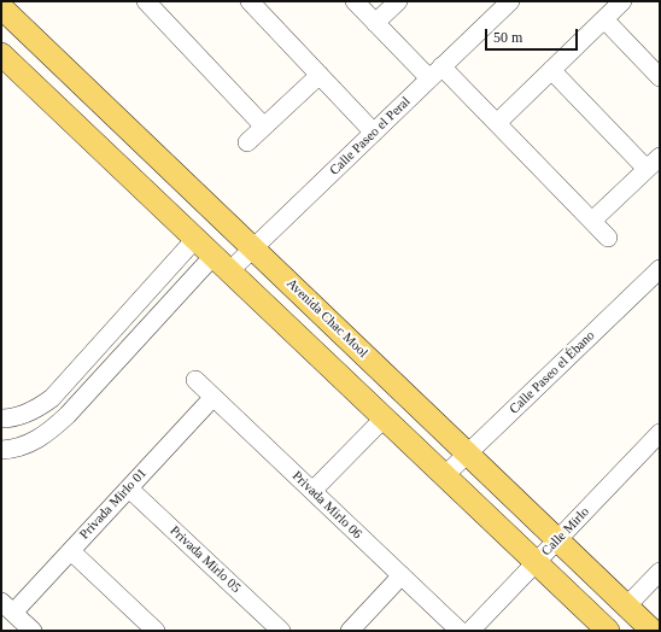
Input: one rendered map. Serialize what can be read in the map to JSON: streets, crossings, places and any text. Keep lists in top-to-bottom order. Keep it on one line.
{"streets":{"main road":["Avenida Chac Mool"],"street":["Calle Paseo el Peral","Calle Paseo el Ébano","Privada Mirlo 01","Privada Mirlo 06","Calle Mirlo","Privada Mirlo 05"]},"crossings":[["Calle Paseo el Peral","Avenida Chac Mool"],["Avenida Chac Mool","Calle Paseo el Ébano"],["Avenida Chac Mool","Calle Mirlo"],["Privada Mirlo 01","Privada Mirlo 06"],["Privada Mirlo 01","Privada Mirlo 05"],["Privada Mirlo 06","Calle Mirlo"]],"scale_bar":"50 m"}
